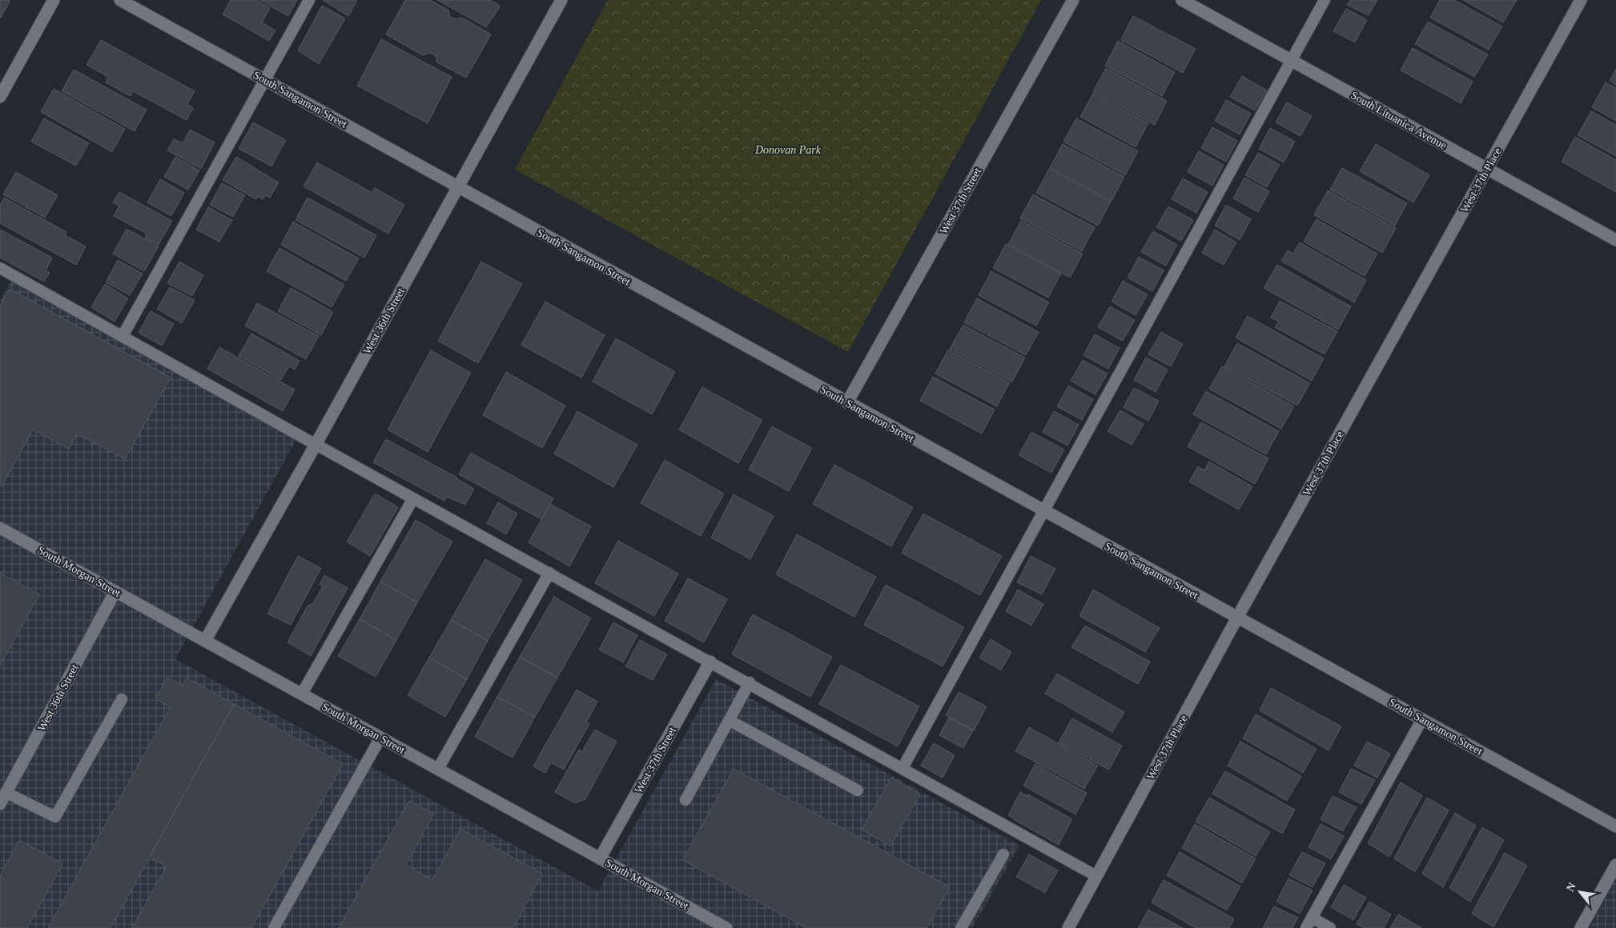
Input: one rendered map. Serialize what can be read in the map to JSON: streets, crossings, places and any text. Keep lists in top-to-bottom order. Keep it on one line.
{"streets":{"street":["South Sangamon Street","South Lituanica Avenue","West 37th Place","West 37th Street","West 36th Street","South Morgan Street"]},"crossings":[["South Sangamon Street","West 37th Place"],["South Sangamon Street","West 37th Street"],["South Sangamon Street","West 36th Street"],["South Lituanica Avenue","West 37th Place"],["West 37th Street","South Morgan Street"],["West 36th Street","South Morgan Street"]],"parks":["Donovan Park"],"north":"top left"}
